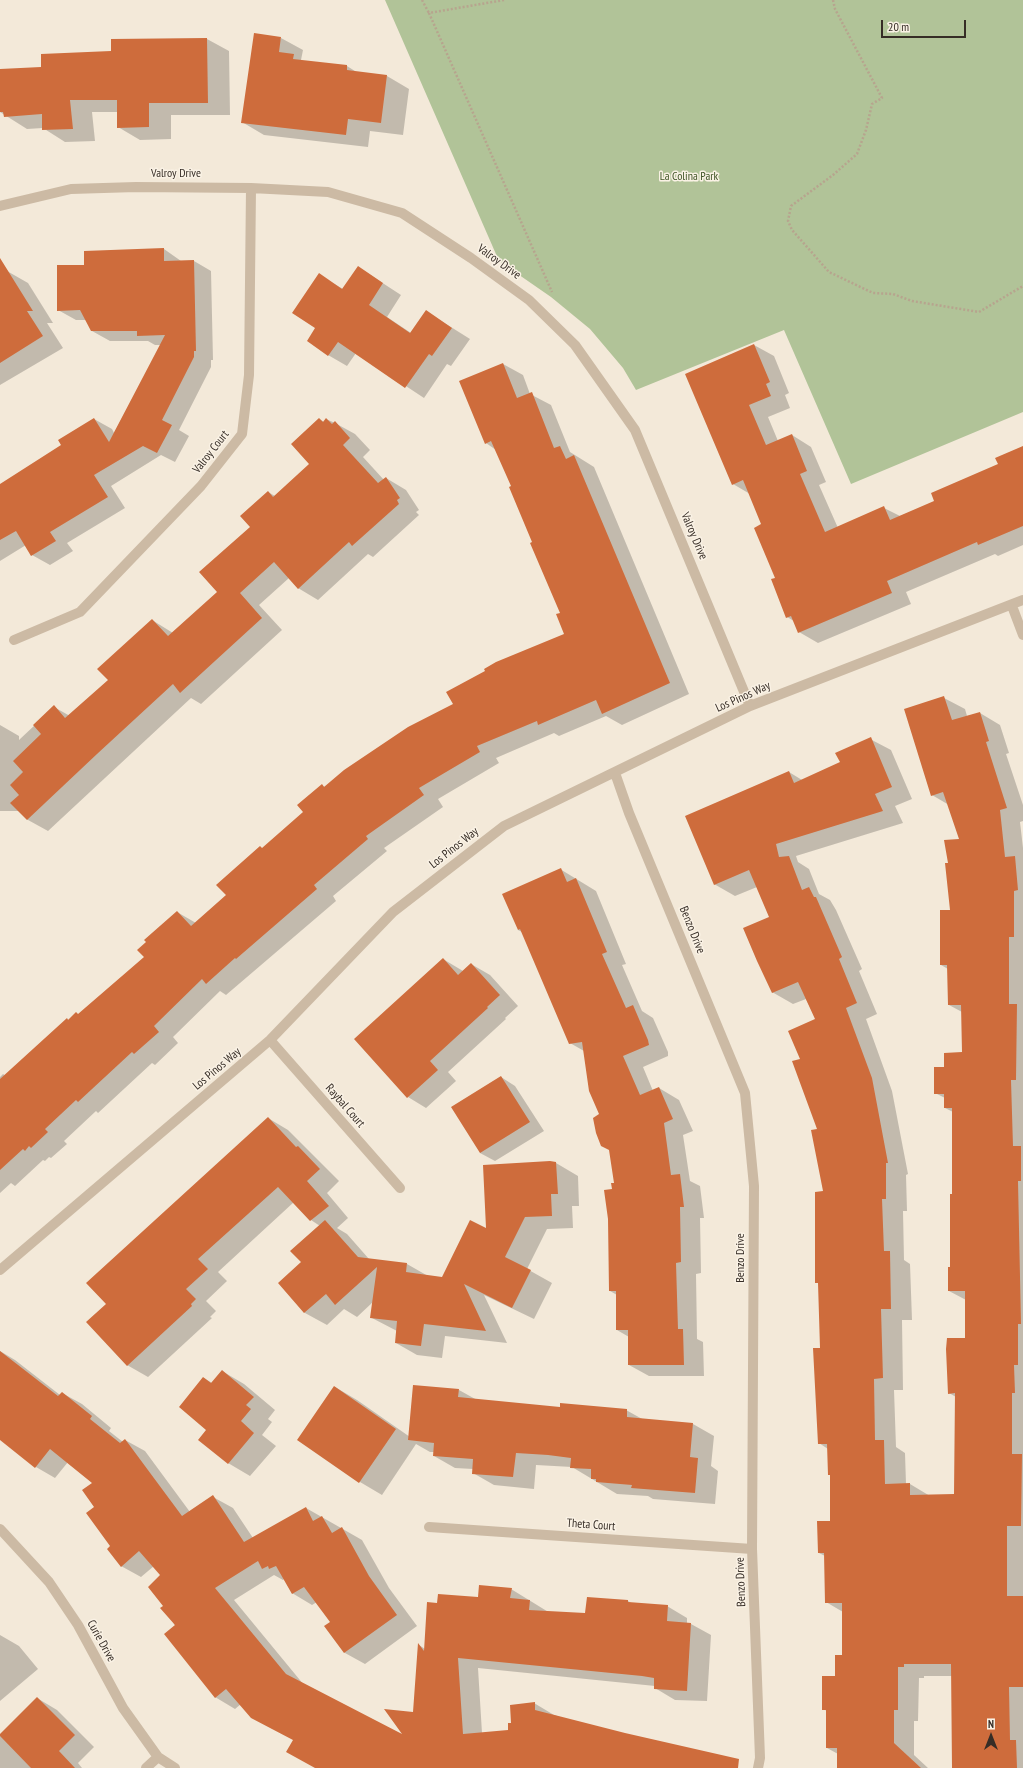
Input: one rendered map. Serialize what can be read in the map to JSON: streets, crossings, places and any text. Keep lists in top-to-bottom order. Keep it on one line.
{"streets":{"street":["Valroy Drive","Valroy Court","Los Pinos Way","Benzo Drive","Raybal Court","Theta Court","Curie Drive"]},"crossings":[["Valroy Drive","Valroy Court"],["Valroy Drive","Los Pinos Way"],["Los Pinos Way","Benzo Drive"],["Los Pinos Way","Raybal Court"],["Benzo Drive","Theta Court"]],"parks":["La Colina Park"],"scale_bar":"20 m","north":"top"}
